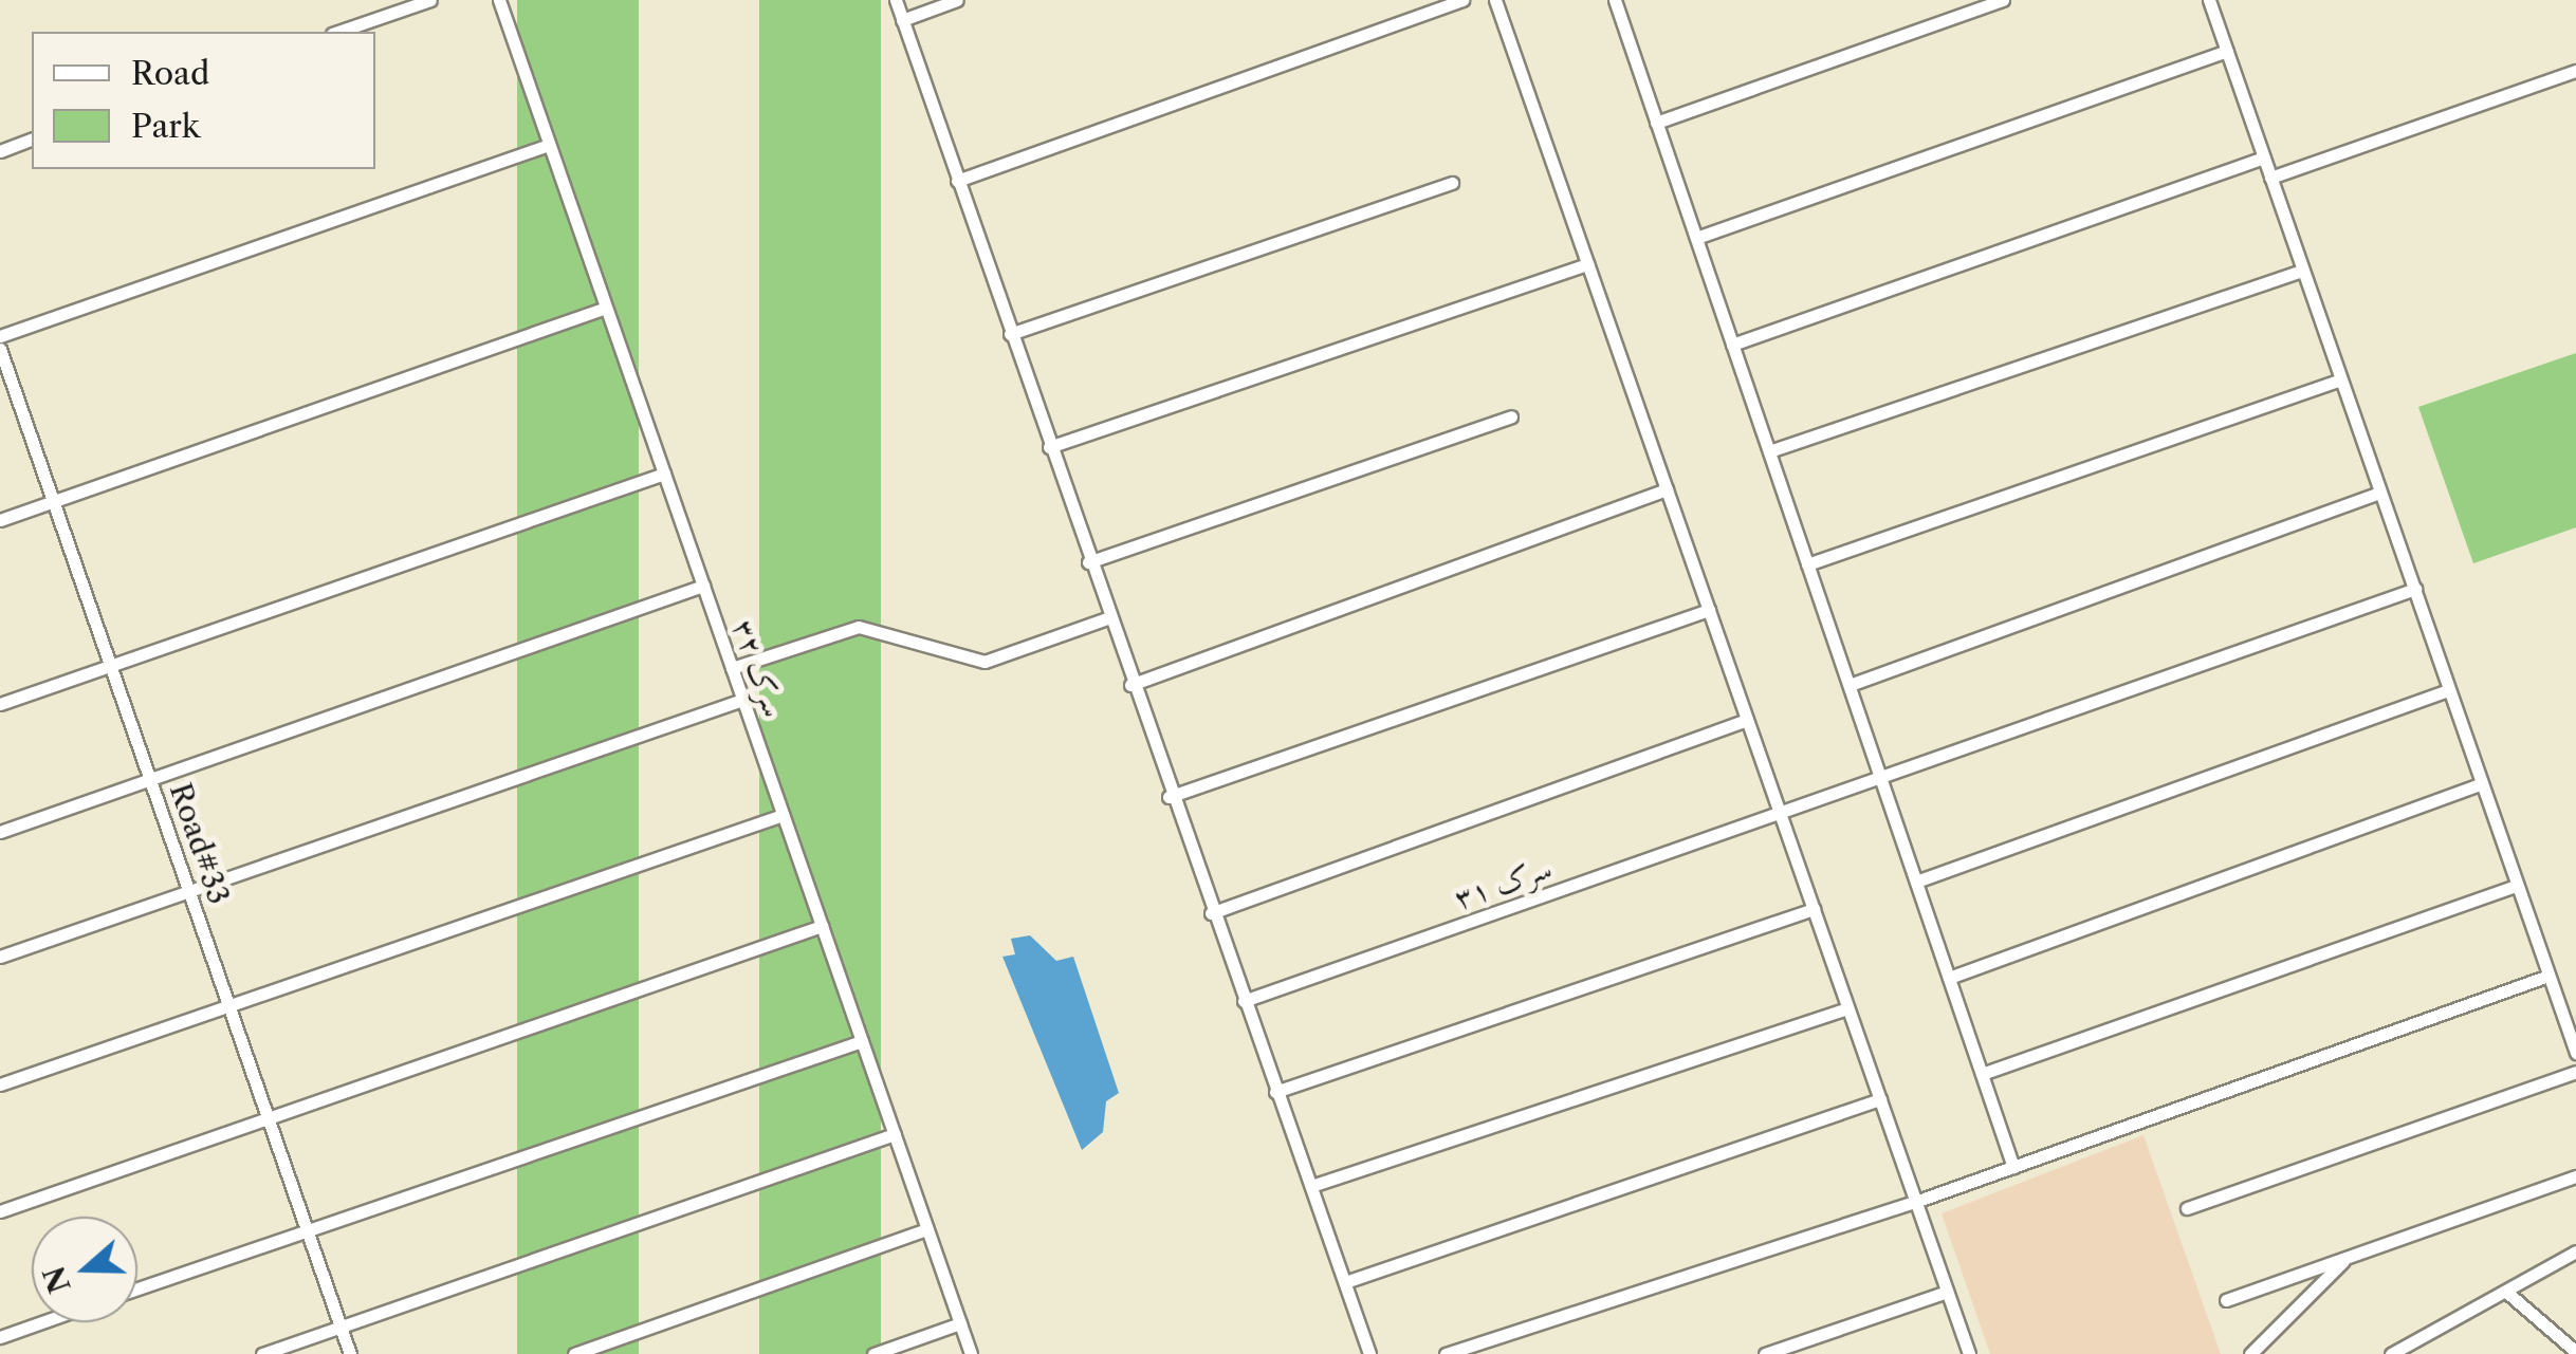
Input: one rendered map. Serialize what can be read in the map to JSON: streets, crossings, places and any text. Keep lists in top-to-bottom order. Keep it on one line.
{"streets":{"street":["سرک ۳۲","Road#33","سرک ۳۱"]},"legend":["Road","Park"],"north":"left"}
